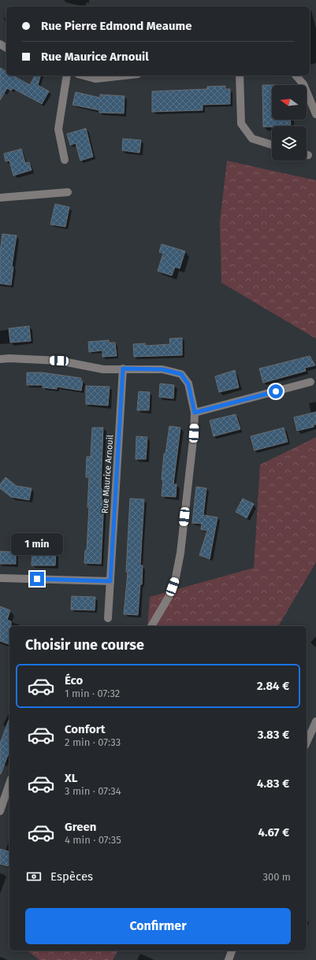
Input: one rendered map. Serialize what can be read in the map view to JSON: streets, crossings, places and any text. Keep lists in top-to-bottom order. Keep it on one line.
{"streets":{"street":["Rue Maurice Arnouil"]},"north":"left","page":{"banner":["Rue Pierre Edmond Meaume","Rue Maurice Arnouil"],"bubble":"1 min","heading":"Choisir une course","list":[{"name":"Éco","note":"1 min · 07:32","value":"2.84 €"},{"name":"Confort","note":"2 min · 07:33","value":"3.83 €"},{"name":"XL","note":"3 min · 07:34","value":"4.83 €"},{"name":"Green","note":"4 min · 07:35","value":"4.67 €"}],"pay":["Espèces","300 m"],"buttons":"Confirmer"}}
